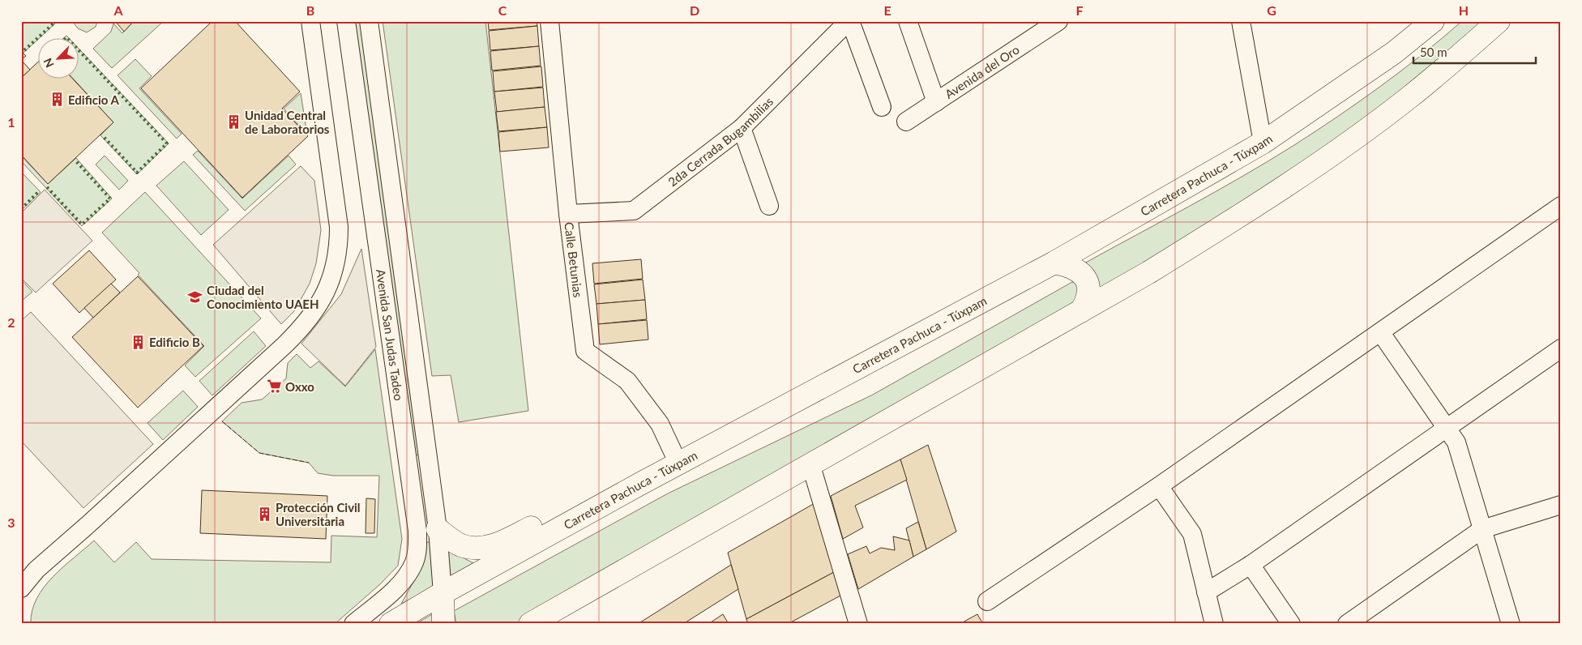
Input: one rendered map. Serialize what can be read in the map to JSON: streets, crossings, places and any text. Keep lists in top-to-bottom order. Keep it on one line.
{"streets":{"main road":["Carretera Pachuca - Túxpam"],"street":["Avenida del Oro","2da Cerrada Bugambilias","Calle Betunias","Avenida San Judas Tadeo"]},"crossings":[["2da Cerrada Bugambilias","Calle Betunias"],["Carretera Pachuca - Túxpam","Calle Betunias"],["Carretera Pachuca - Túxpam","Avenida San Judas Tadeo"]],"places":{"building":["Edificio A","Unidad Central de Laboratorios","Edificio B","Protección Civil Universitaria"],"school or university":["Ciudad del Conocimiento UAEH"],"supermarket":["Oxxo"]},"scale_bar":"50 m","north":"bottom left","grid":{"columns":["A","B","C","D","E","F","G","H"],"rows":["1","2","3"]}}
